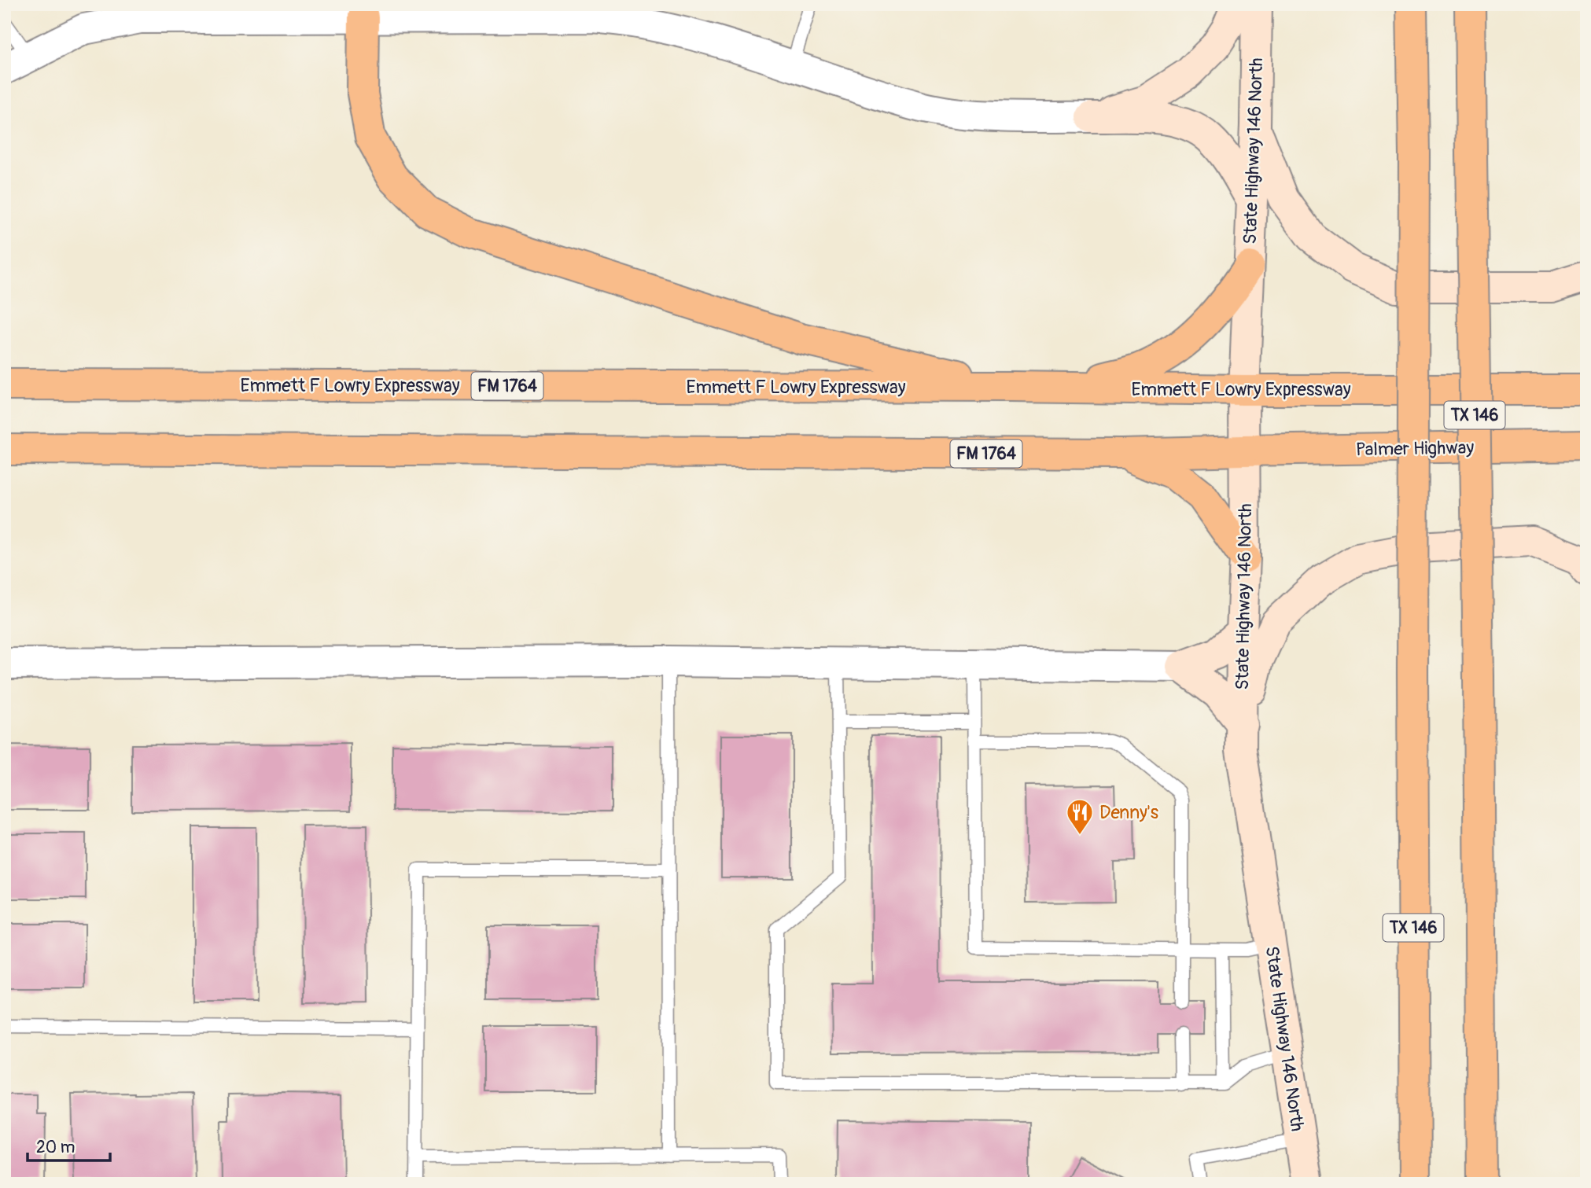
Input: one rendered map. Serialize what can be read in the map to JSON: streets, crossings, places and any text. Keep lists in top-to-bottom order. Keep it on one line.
{"streets":{"highway":["Emmett F Lowry Expressway","FM 1764","TX 146","Palmer Highway"],"main road":["State Highway 146 North"]},"crossings":[["State Highway 146 North","Emmett F Lowry Expressway"],["State Highway 146 North","FM 1764"],["State Highway 146 North","Palmer Highway"],["FM 1764","Palmer Highway"]],"places":{"restaurant":["Denny's"]},"scale_bar":"20 m"}
